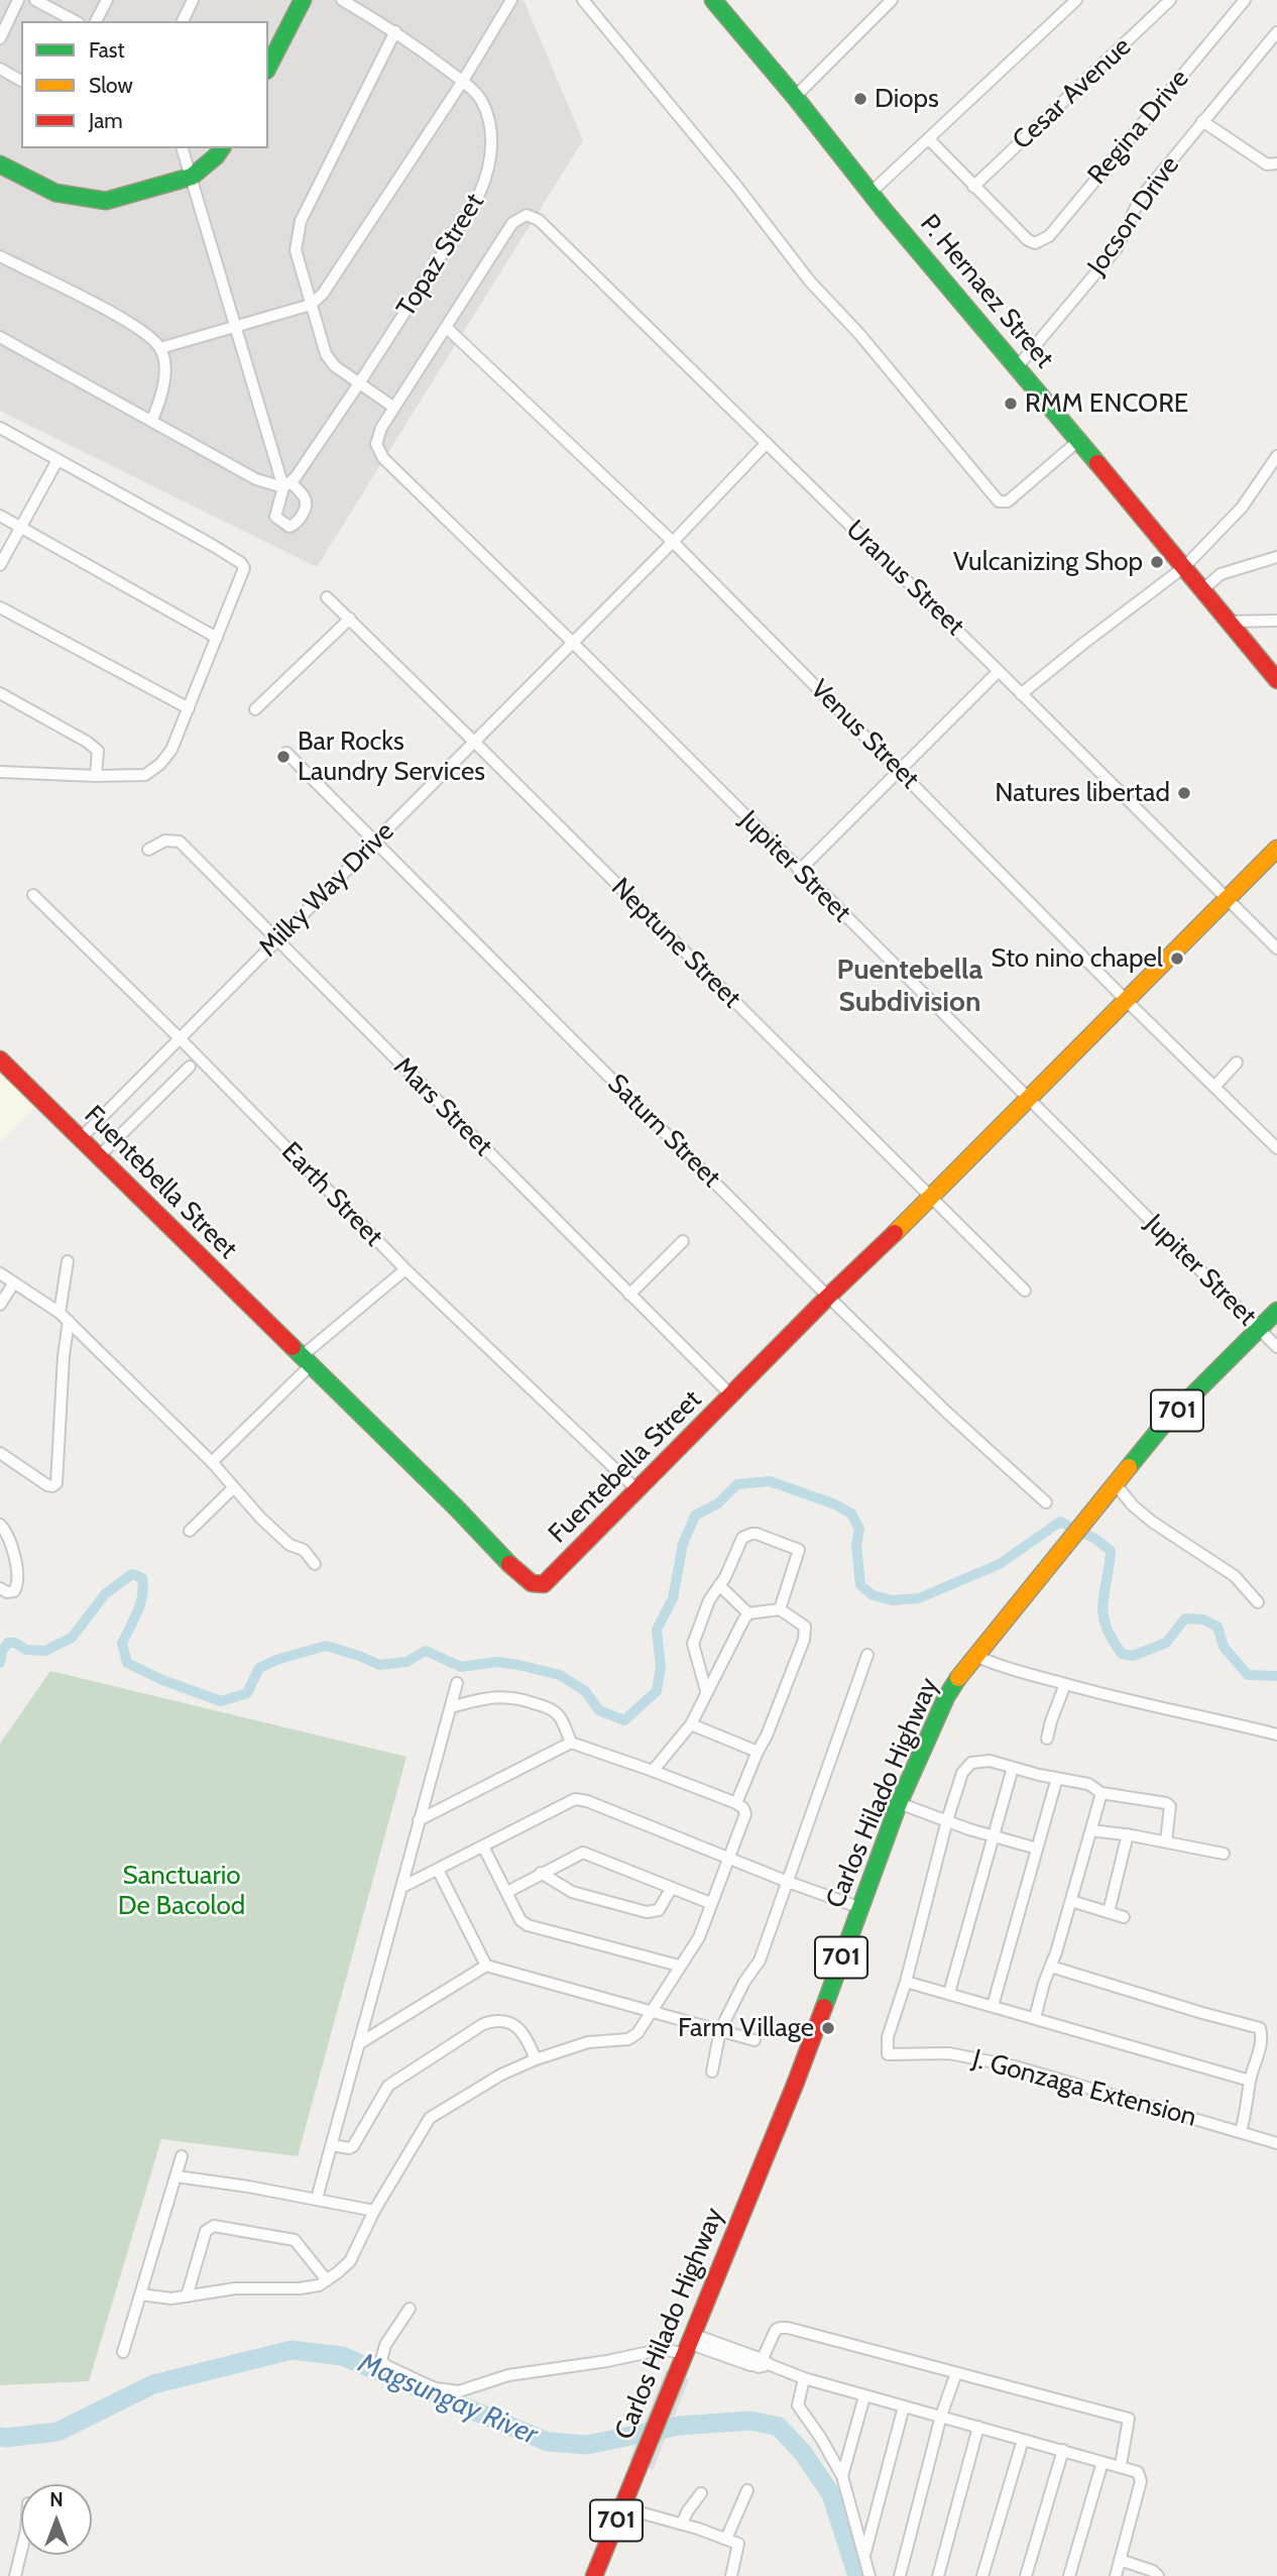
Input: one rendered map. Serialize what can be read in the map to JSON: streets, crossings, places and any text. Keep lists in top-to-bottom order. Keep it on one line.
{"streets":{"main road":["P. Hernaez Street","Fuentebella Street","701","Carlos Hilado Highway"],"street":["Cesar Avenue","Regina Drive","Jocson Drive","Topaz Street","Uranus Street","Venus Street","Jupiter Street","Milky Way Drive","Neptune Street","Mars Street","Saturn Street","Earth Street","J. Gonzaga Extension"]},"crossings":[["Cesar Avenue","Regina Drive"],["Jocson Drive","P. Hernaez Street"],["Uranus Street","Venus Street"],["Uranus Street","Milky Way Drive"],["Uranus Street","Fuentebella Street"],["Venus Street","Milky Way Drive"],["Venus Street","Fuentebella Street"],["Jupiter Street","Milky Way Drive"],["Jupiter Street","Fuentebella Street"],["Jupiter Street","Carlos Hilado Highway"],["Milky Way Drive","Neptune Street"],["Milky Way Drive","Mars Street"],["Milky Way Drive","Saturn Street"],["Milky Way Drive","Fuentebella Street"],["Milky Way Drive","Earth Street"],["Neptune Street","Fuentebella Street"],["Mars Street","Fuentebella Street"],["Saturn Street","Fuentebella Street"],["Fuentebella Street","Earth Street"]],"districts":["Puentebella Subdivision"],"water":["Magsungay River"],"parks":["Sanctuario De Bacolod"],"places":["Diops","RMM ENCORE","Vulcanizing Shop","Bar Rocks Laundry Services","Natures libertad","Sto nino chapel","Farm Village"],"legend":["Fast","Slow","Jam"],"north":"top"}
